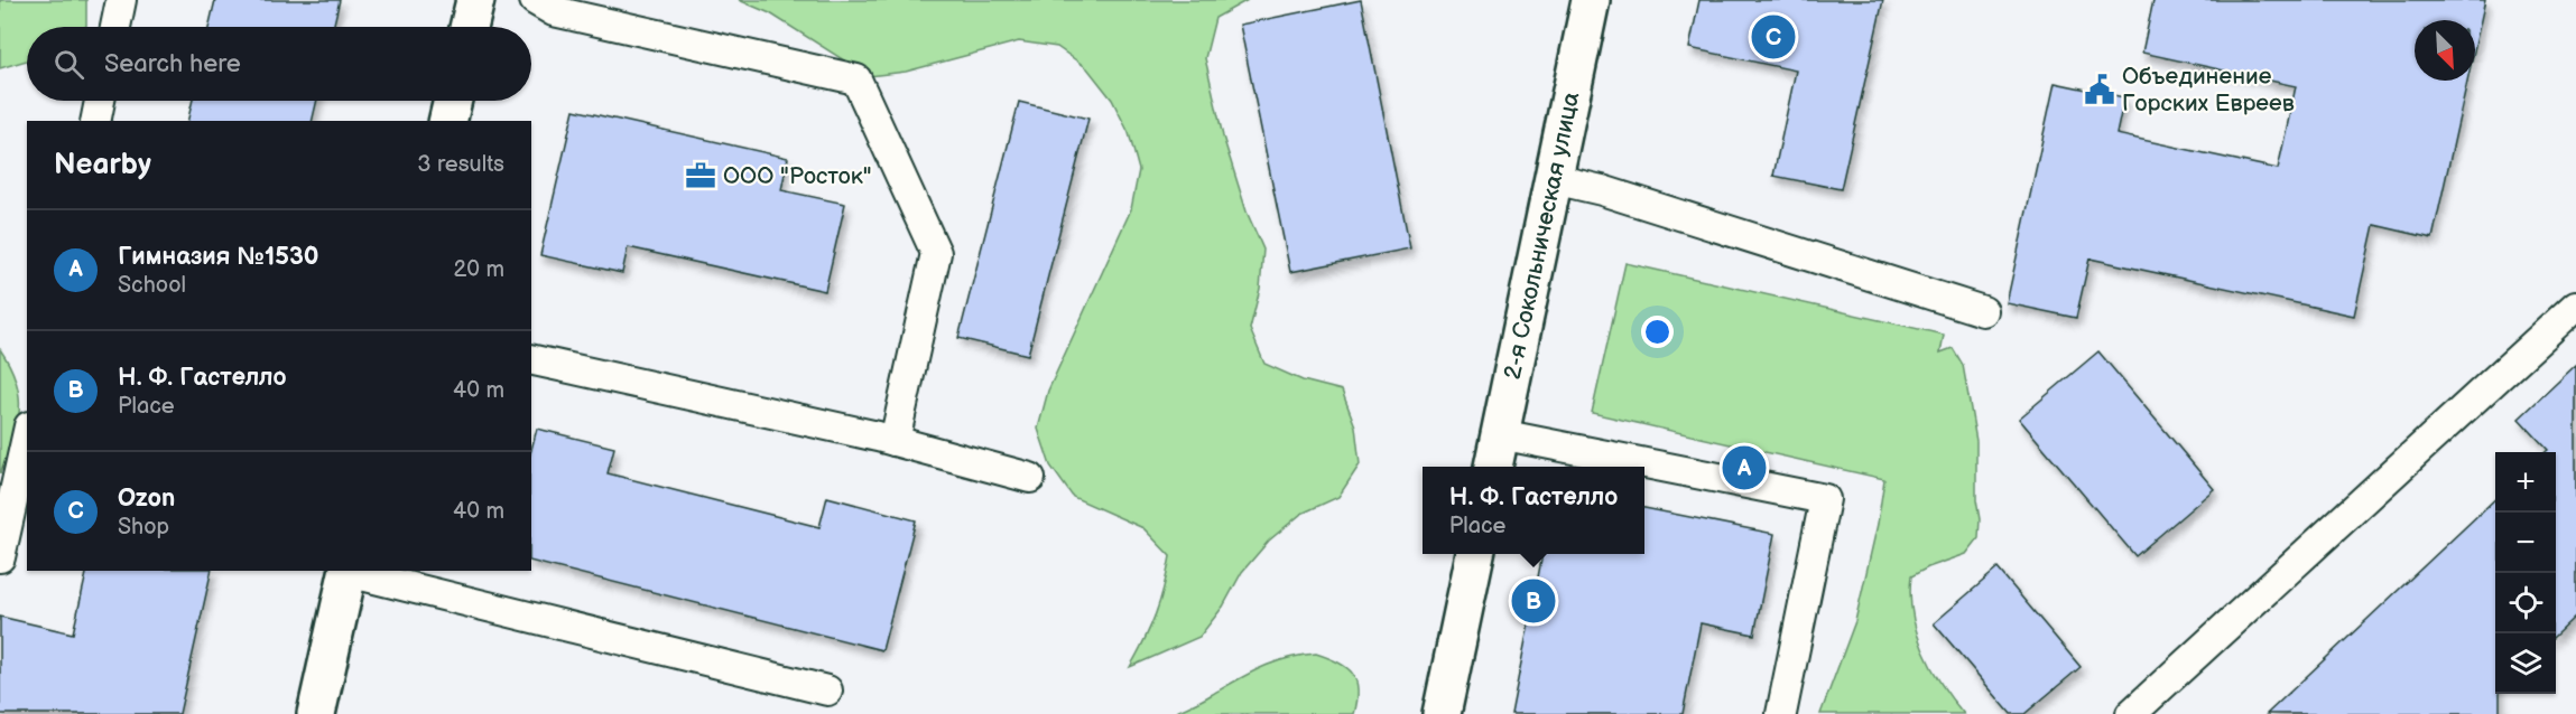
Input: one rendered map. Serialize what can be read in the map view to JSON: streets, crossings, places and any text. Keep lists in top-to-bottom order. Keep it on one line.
{"streets":{"street":["2-я Сокольническая улица"]},"places":{"public building":["Объединение Горских Евреев"],"office":["ООО \"Росток\""]},"north":"bottom right","page":{"pins":["C","A","B"],"search":"Search here","heading":["Nearby","3 results"],"list":[{"mark":"A","name":"Гимназия №1530","note":"School","value":"20 m"},{"mark":"B","name":"Н. Ф. Гастелло","note":"Place","value":"40 m"},{"mark":"C","name":"Ozon","note":"Shop","value":"40 m"}],"map_buttons":["+","−"],"popup":["Н. Ф. Гастелло","Place"]}}
